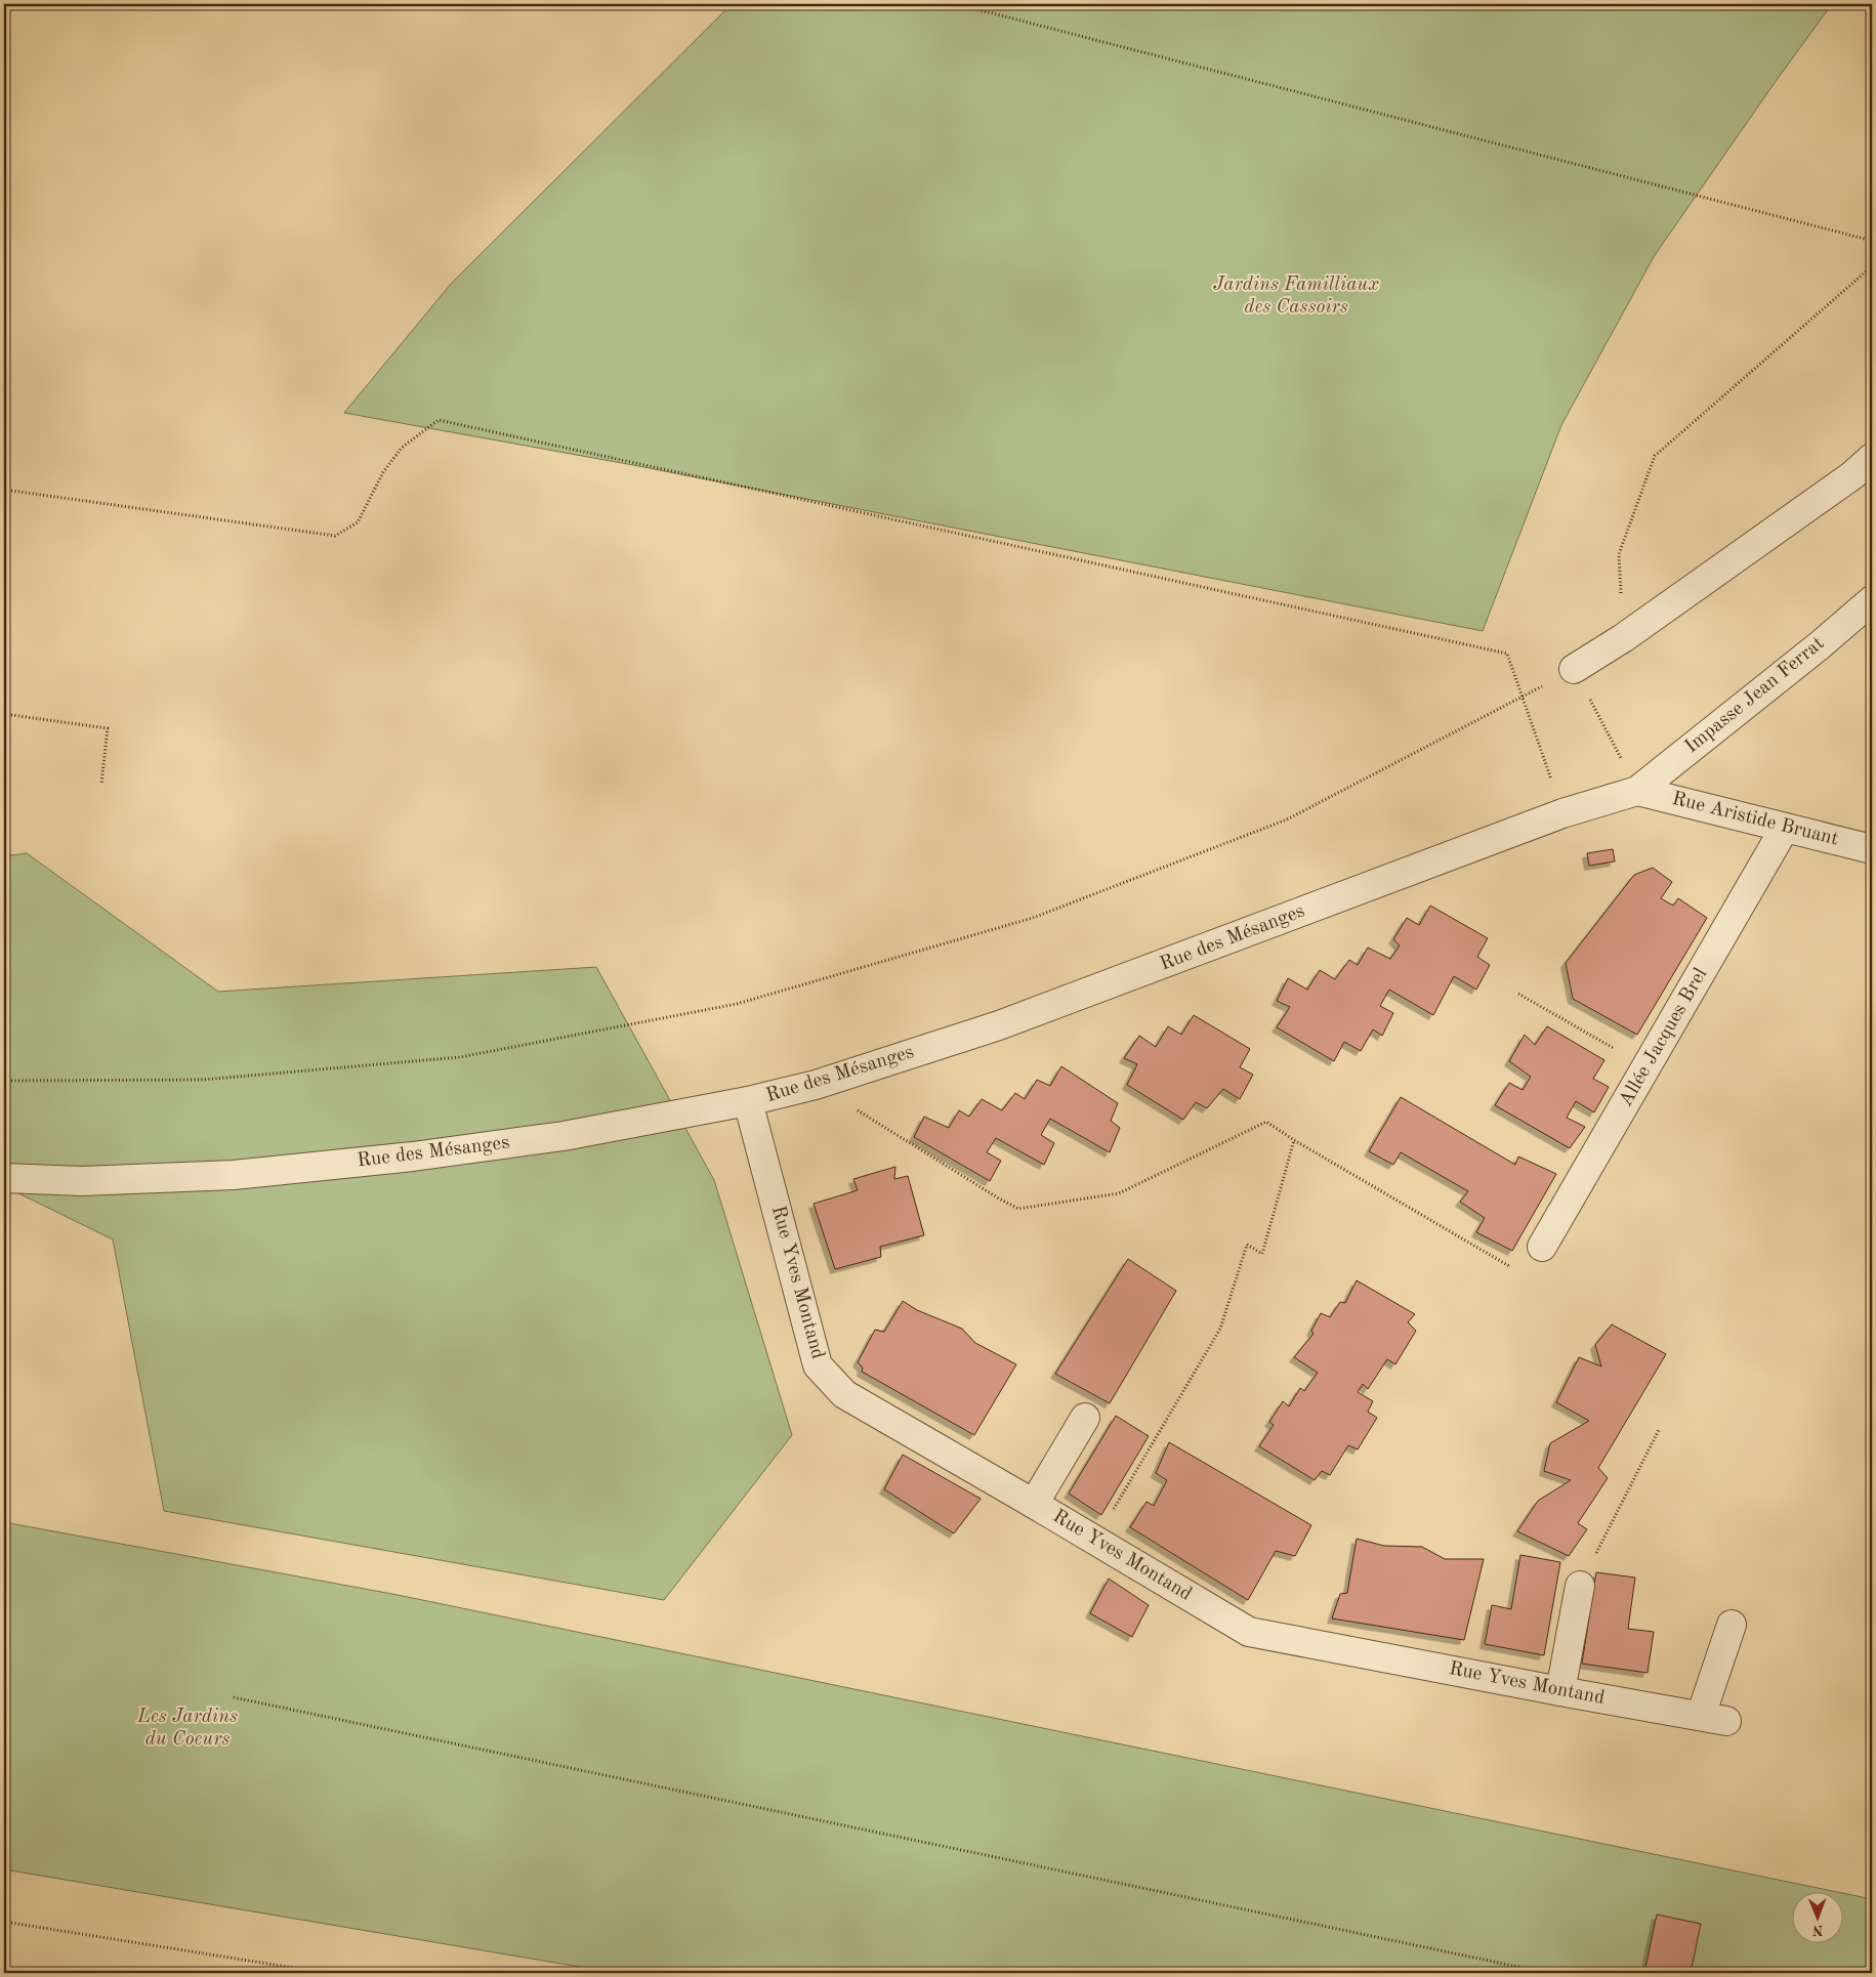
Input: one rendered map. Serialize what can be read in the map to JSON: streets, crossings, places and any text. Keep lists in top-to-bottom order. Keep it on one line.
{"streets":{"street":["Impasse Jean Ferrat","Rue Aristide Bruant","Rue des Mésanges","Allée Jacques Brel","Rue Yves Montand"]},"crossings":[["Impasse Jean Ferrat","Rue Aristide Bruant"],["Impasse Jean Ferrat","Rue des Mésanges"],["Rue Aristide Bruant","Rue des Mésanges"],["Rue Aristide Bruant","Allée Jacques Brel"],["Rue des Mésanges","Rue Yves Montand"]],"parks":["Jardins Familliaux des Cassoirs","Les Jardins du Coeurs"],"north":"bottom"}
